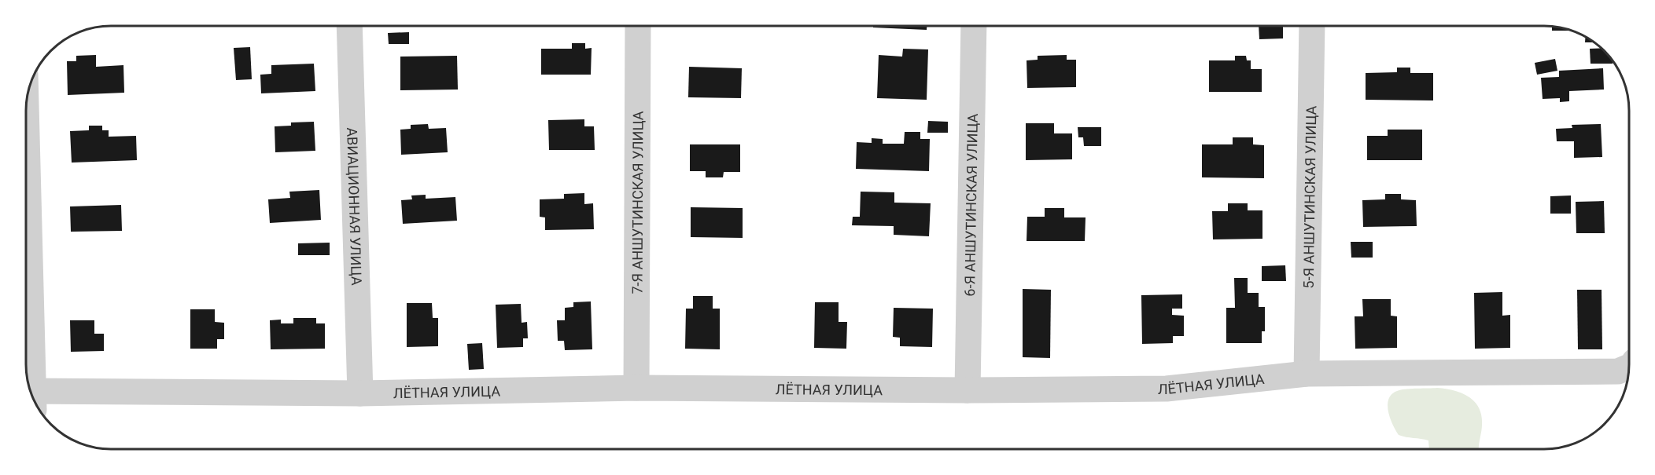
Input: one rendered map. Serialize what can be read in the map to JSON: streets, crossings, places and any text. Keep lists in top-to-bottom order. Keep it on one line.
{"streets":{"street":["5-Я АНШУТИНСКАЯ УЛИЦА","7-Я АНШУТИНСКАЯ УЛИЦА","6-Я АНШУТИНСКАЯ УЛИЦА","АВИАЦИОННАЯ УЛИЦА","ЛЁТНАЯ УЛИЦА"]},"crossings":[["5-Я АНШУТИНСКАЯ УЛИЦА","ЛЁТНАЯ УЛИЦА"],["7-Я АНШУТИНСКАЯ УЛИЦА","ЛЁТНАЯ УЛИЦА"],["6-Я АНШУТИНСКАЯ УЛИЦА","ЛЁТНАЯ УЛИЦА"],["АВИАЦИОННАЯ УЛИЦА","ЛЁТНАЯ УЛИЦА"]]}
